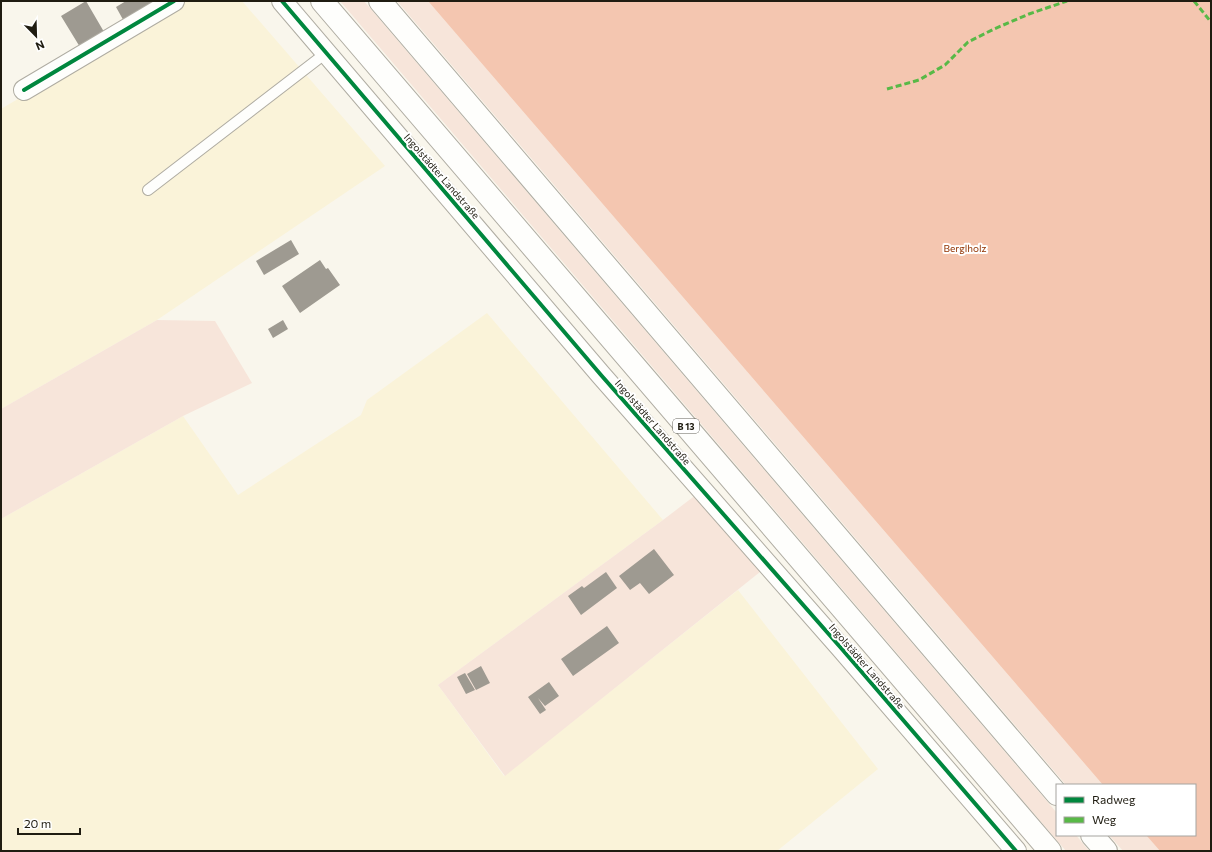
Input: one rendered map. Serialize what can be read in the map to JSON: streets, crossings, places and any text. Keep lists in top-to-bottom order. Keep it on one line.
{"streets":{"main road":["Ingolstädter Landstraße","B 13"]},"parks":["Berglholz"],"legend":["Radweg","Weg"],"scale_bar":"20 m","north":"bottom right"}
